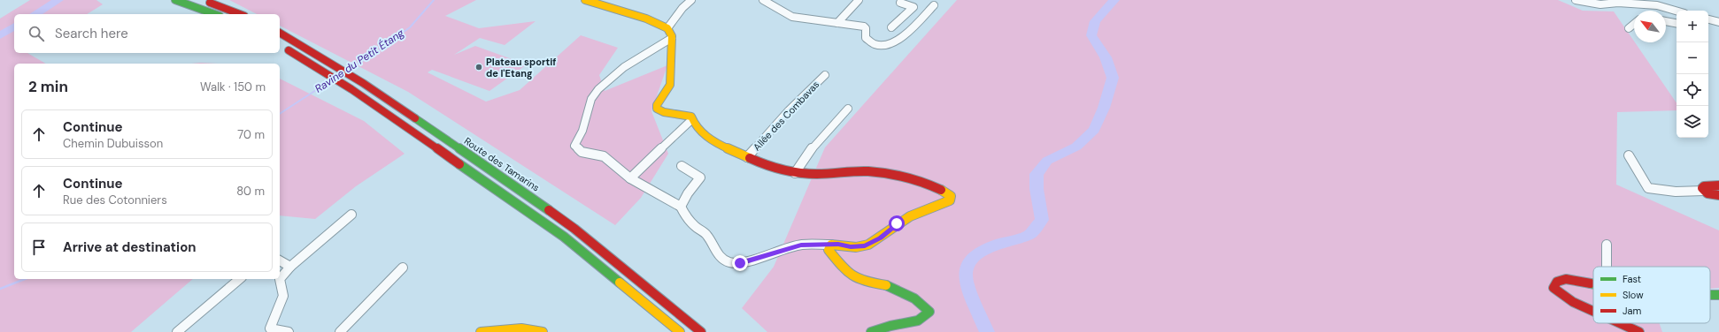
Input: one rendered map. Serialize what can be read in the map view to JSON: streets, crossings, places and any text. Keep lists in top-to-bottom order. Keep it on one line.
{"streets":{"main road":["Route des Tamarins"],"street":["Allée des Combavas"]},"water":["Ravine du Petit Étang"],"places":["Plateau sportif de l'Etang"],"legend":["Fast","Slow","Jam"],"north":"top left","page":{"map_buttons":["+","−"],"search":"Search here","heading":["2 min","Walk · 150 m"],"list":[["Continue","Chemin Dubuisson","70 m"],["Continue","Rue des Cotonniers","80 m"],"Arrive at destination"]}}
